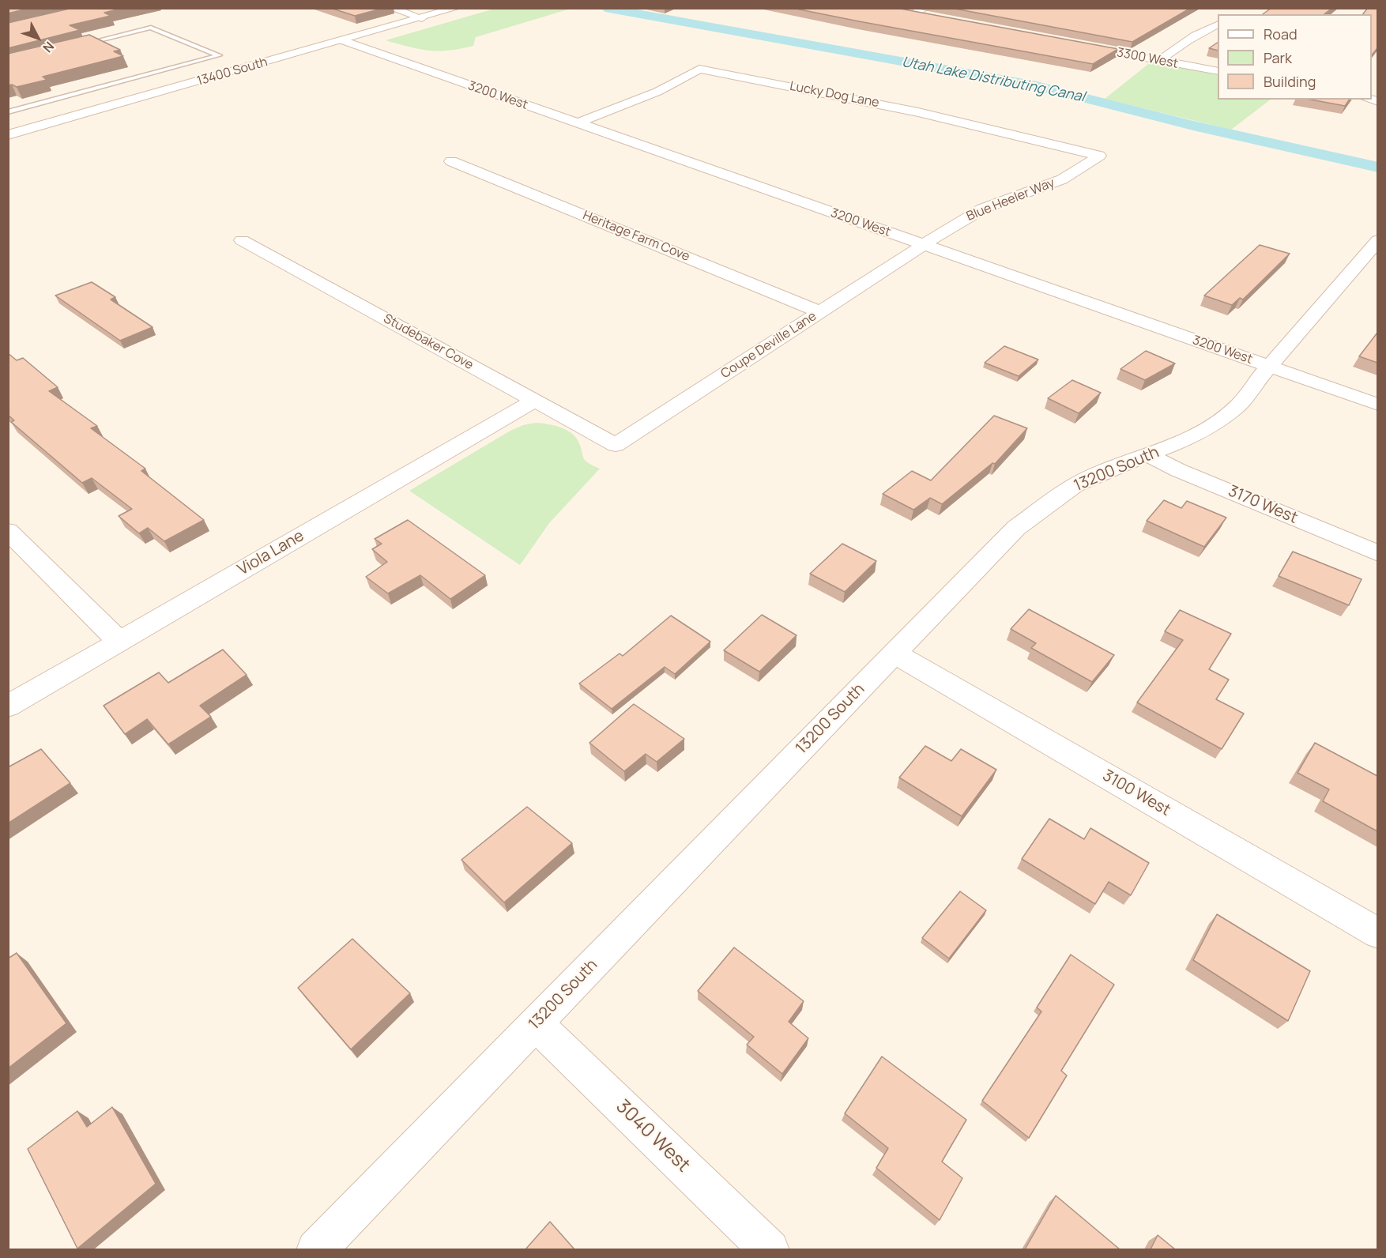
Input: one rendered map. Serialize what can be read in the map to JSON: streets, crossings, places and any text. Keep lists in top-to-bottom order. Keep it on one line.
{"streets":{"main road":["13400 South"],"street":["3300 West","Lucky Dog Lane","3200 West","Blue Heeler Way","Heritage Farm Cove","Studebaker Cove","Coupe Deville Lane","13200 South","3170 West","Viola Lane","3100 West","3040 West"]},"crossings":[["13400 South","3200 West"],["Lucky Dog Lane","3200 West"],["Lucky Dog Lane","Blue Heeler Way"],["3200 West","Blue Heeler Way"],["3200 West","Coupe Deville Lane"],["3200 West","13200 South"],["Blue Heeler Way","Coupe Deville Lane"],["Heritage Farm Cove","Coupe Deville Lane"],["Studebaker Cove","Coupe Deville Lane"],["Studebaker Cove","Viola Lane"],["13200 South","3170 West"],["13200 South","3100 West"],["13200 South","3040 West"]],"water":["Utah Lake Distributing Canal"],"legend":["Road","Park","Building"],"north":"bottom right"}
